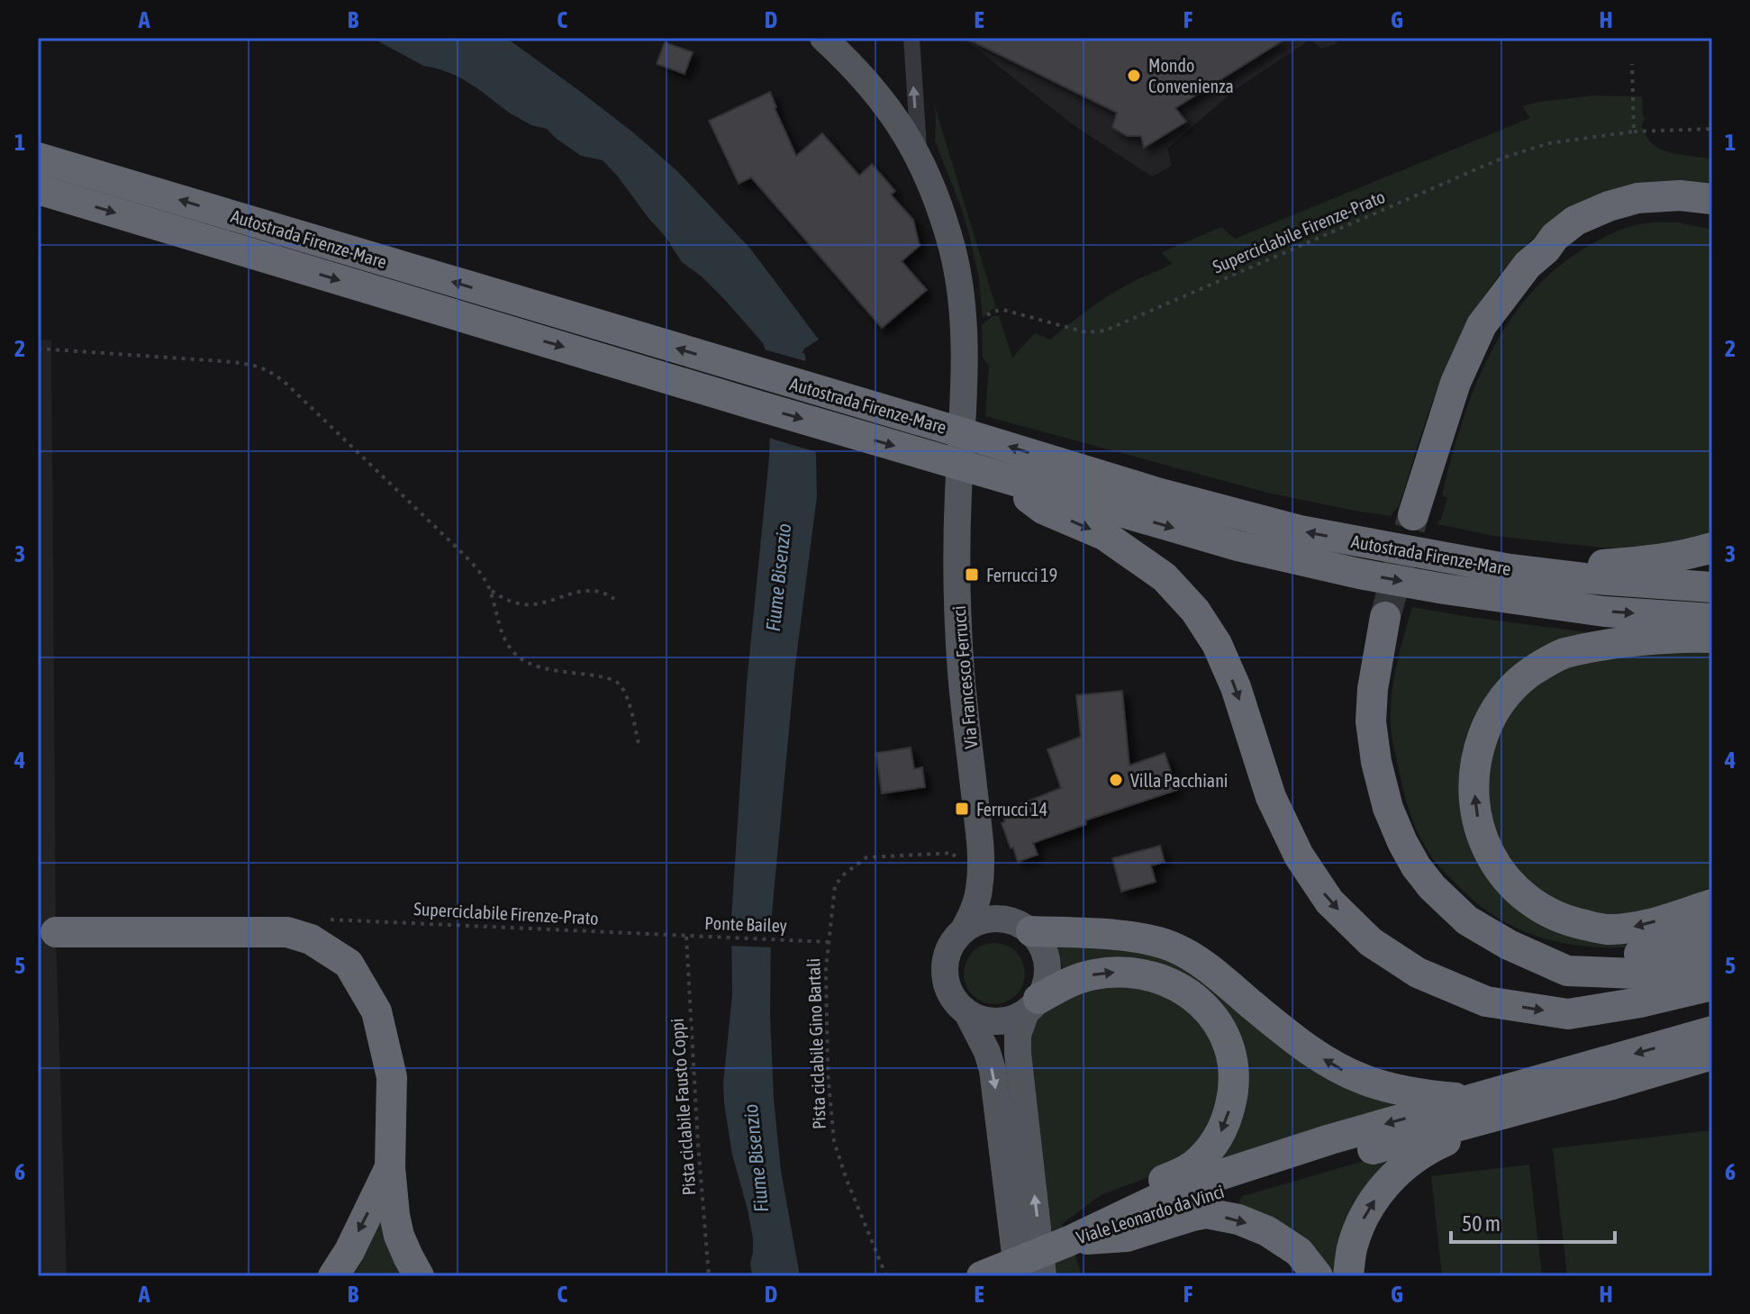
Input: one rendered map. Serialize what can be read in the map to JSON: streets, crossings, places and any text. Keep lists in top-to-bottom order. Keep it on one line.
{"streets":{"highway":["Autostrada Firenze-Mare","Viale Leonardo da Vinci"],"main road":["Via Francesco Ferrucci"],"path":["Superciclabile Firenze-Prato","Ponte Bailey","Pista ciclabile Gino Bartali","Pista ciclabile Fausto Coppi"]},"crossings":[["Superciclabile Firenze-Prato","Ponte Bailey"],["Superciclabile Firenze-Prato","Pista ciclabile Fausto Coppi"],["Via Francesco Ferrucci","Pista ciclabile Gino Bartali"],["Ponte Bailey","Pista ciclabile Gino Bartali"],["Ponte Bailey","Pista ciclabile Fausto Coppi"]],"water":["Fiume Bisenzio"],"places":{"other":["Mondo Convenienza","Villa Pacchiani"],"transit":["Ferrucci 19","Ferrucci 14"]},"scale_bar":"50 m","grid":{"columns":["A","B","C","D","E","F","G","H"],"rows":["1","2","3","4","5","6"]}}
